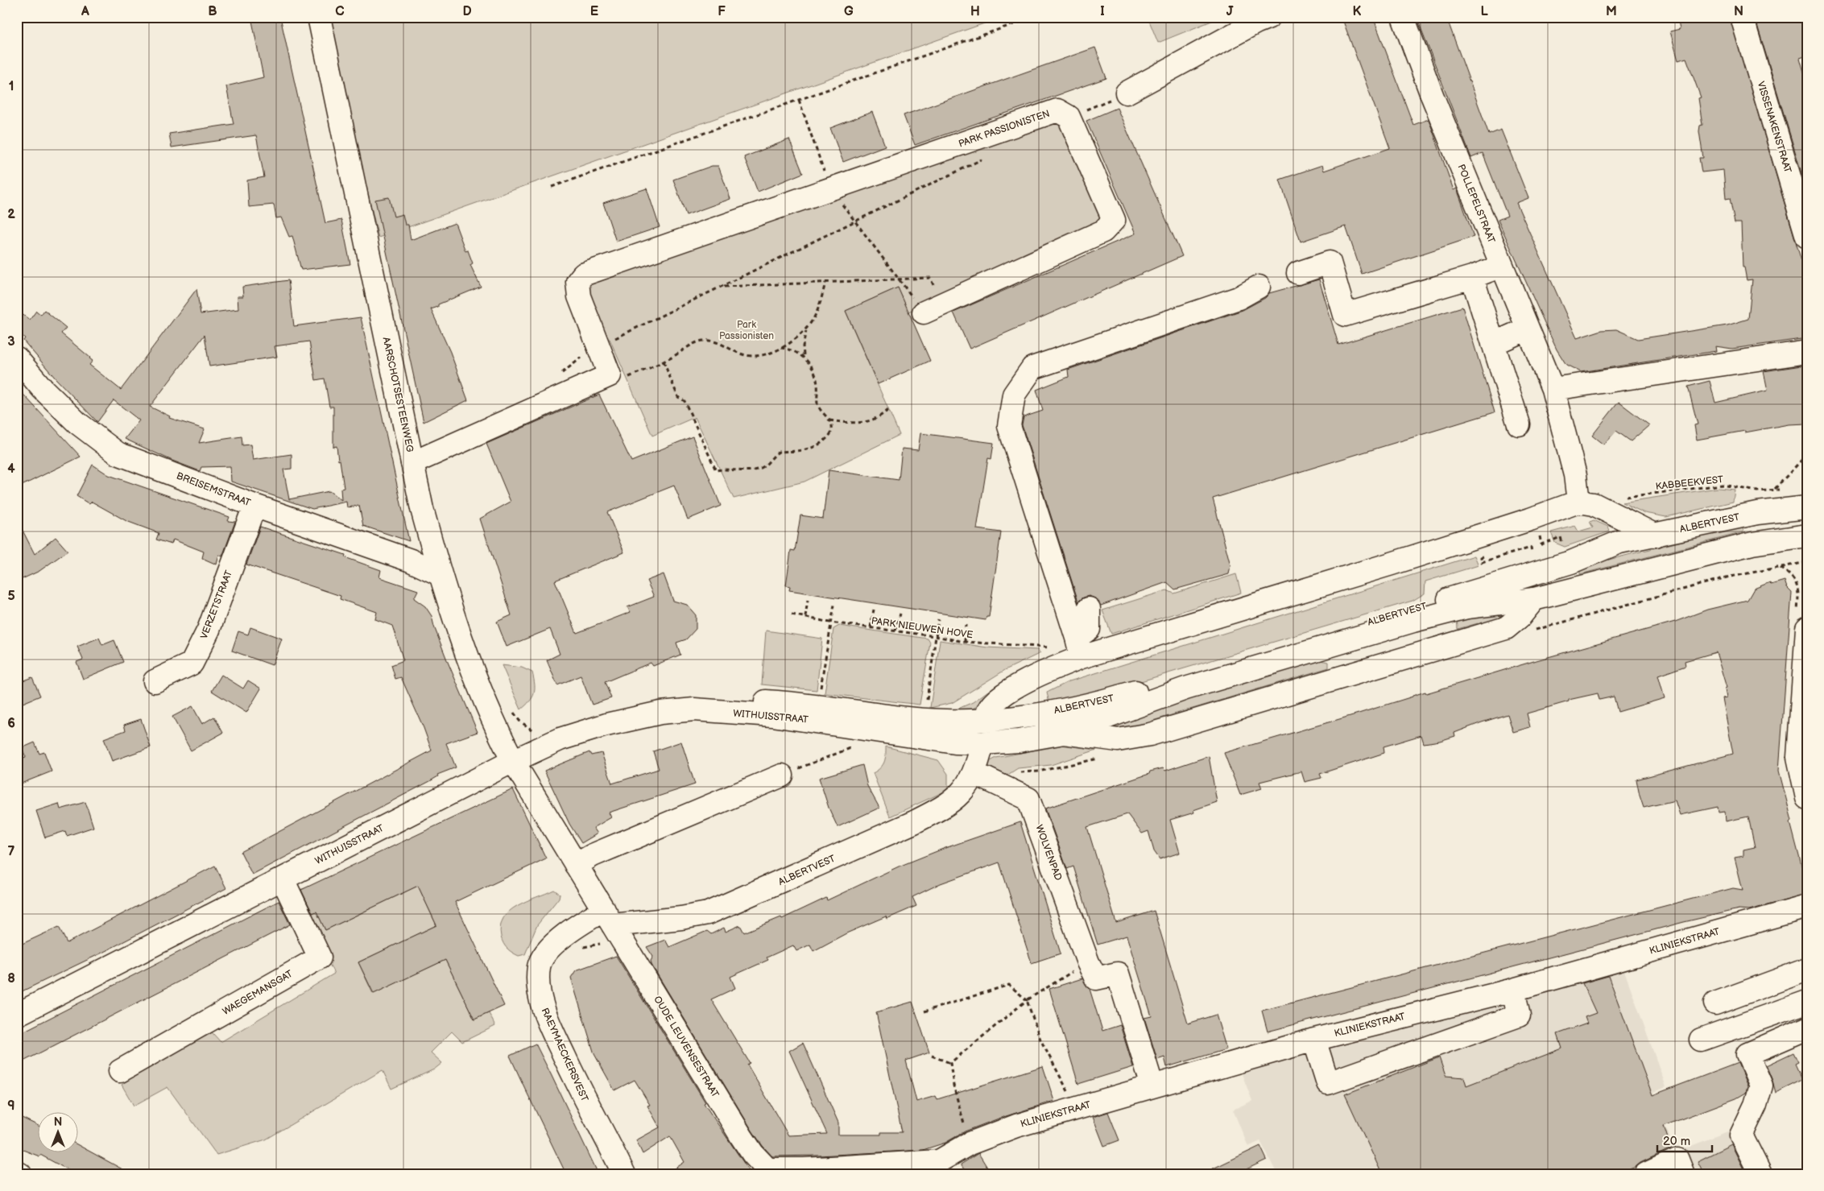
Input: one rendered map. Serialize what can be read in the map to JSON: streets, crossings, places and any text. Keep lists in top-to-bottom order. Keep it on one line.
{"streets":{"street":["VISSENAKENSTRAAT","PARK PASSIONISTEN","POLLEPELSTRAAT","AARSCHOTSESTEENWEG","BREISEMSTRAAT","ALBERTVEST","VERZETSTRAAT","WITHUISSTRAAT","WOLVENPAD","KLINIEKSTRAAT","WAEGEMANSGAT","OUDE LEUVENSESTRAAT","RAEYMAECKERSVEST"],"path":["KABBEEKVEST","PARK NIEUWEN HOVE"]},"crossings":[["AARSCHOTSESTEENWEG","BREISEMSTRAAT"],["AARSCHOTSESTEENWEG","WITHUISSTRAAT"],["AARSCHOTSESTEENWEG","OUDE LEUVENSESTRAAT"],["BREISEMSTRAAT","VERZETSTRAAT"],["ALBERTVEST","WITHUISSTRAAT"],["ALBERTVEST","WOLVENPAD"],["ALBERTVEST","OUDE LEUVENSESTRAAT"],["ALBERTVEST","RAEYMAECKERSVEST"],["WITHUISSTRAAT","WAEGEMANSGAT"],["WITHUISSTRAAT","OUDE LEUVENSESTRAAT"],["WOLVENPAD","KLINIEKSTRAAT"],["KLINIEKSTRAAT","OUDE LEUVENSESTRAAT"],["OUDE LEUVENSESTRAAT","RAEYMAECKERSVEST"]],"parks":["Park Passionisten"],"scale_bar":"20 m","north":"top","grid":{"columns":["A","B","C","D","E","F","G","H","I","J","K","L","M","N"],"rows":["1","2","3","4","5","6","7","8","9"]}}
